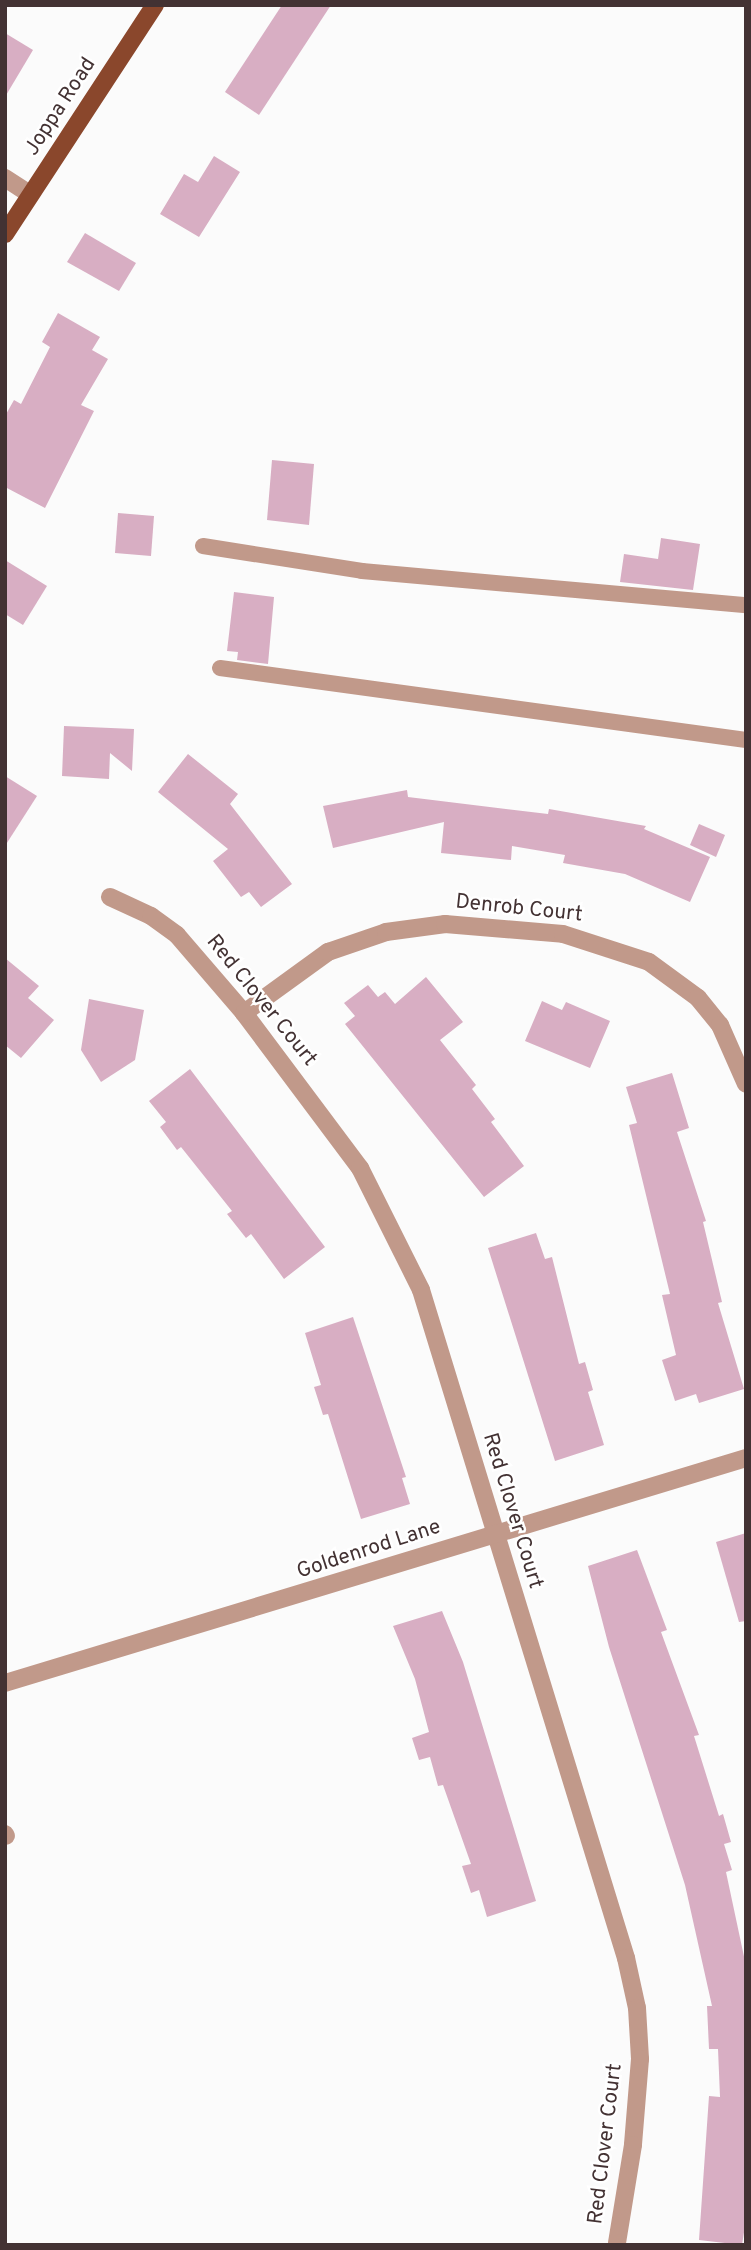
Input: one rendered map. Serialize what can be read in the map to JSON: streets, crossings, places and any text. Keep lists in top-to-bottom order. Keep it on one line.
{"streets":{"main road":["Joppa Road"],"street":["Denrob Court","Red Clover Court","Goldenrod Lane"]},"crossings":[["Denrob Court","Red Clover Court"],["Red Clover Court","Goldenrod Lane"]]}
